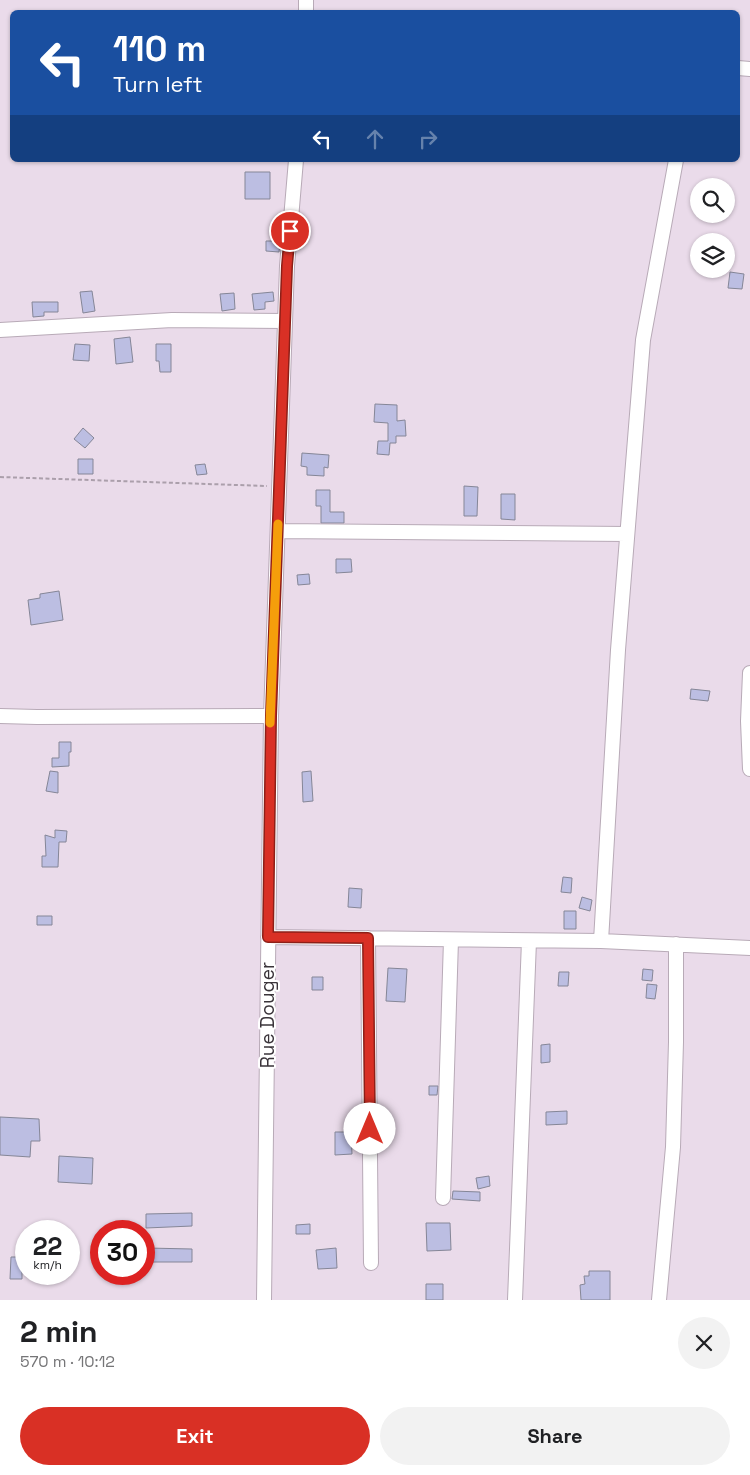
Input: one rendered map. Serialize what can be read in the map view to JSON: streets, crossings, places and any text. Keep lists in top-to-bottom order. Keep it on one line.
{"streets":{"street":["Rue Douger"]},"page":{"turn":["110 m","Turn left"],"speed":"22 km/h","limit":"30","heading":["2 min","570 m · 10:12"],"buttons":["Exit","Share"]}}
